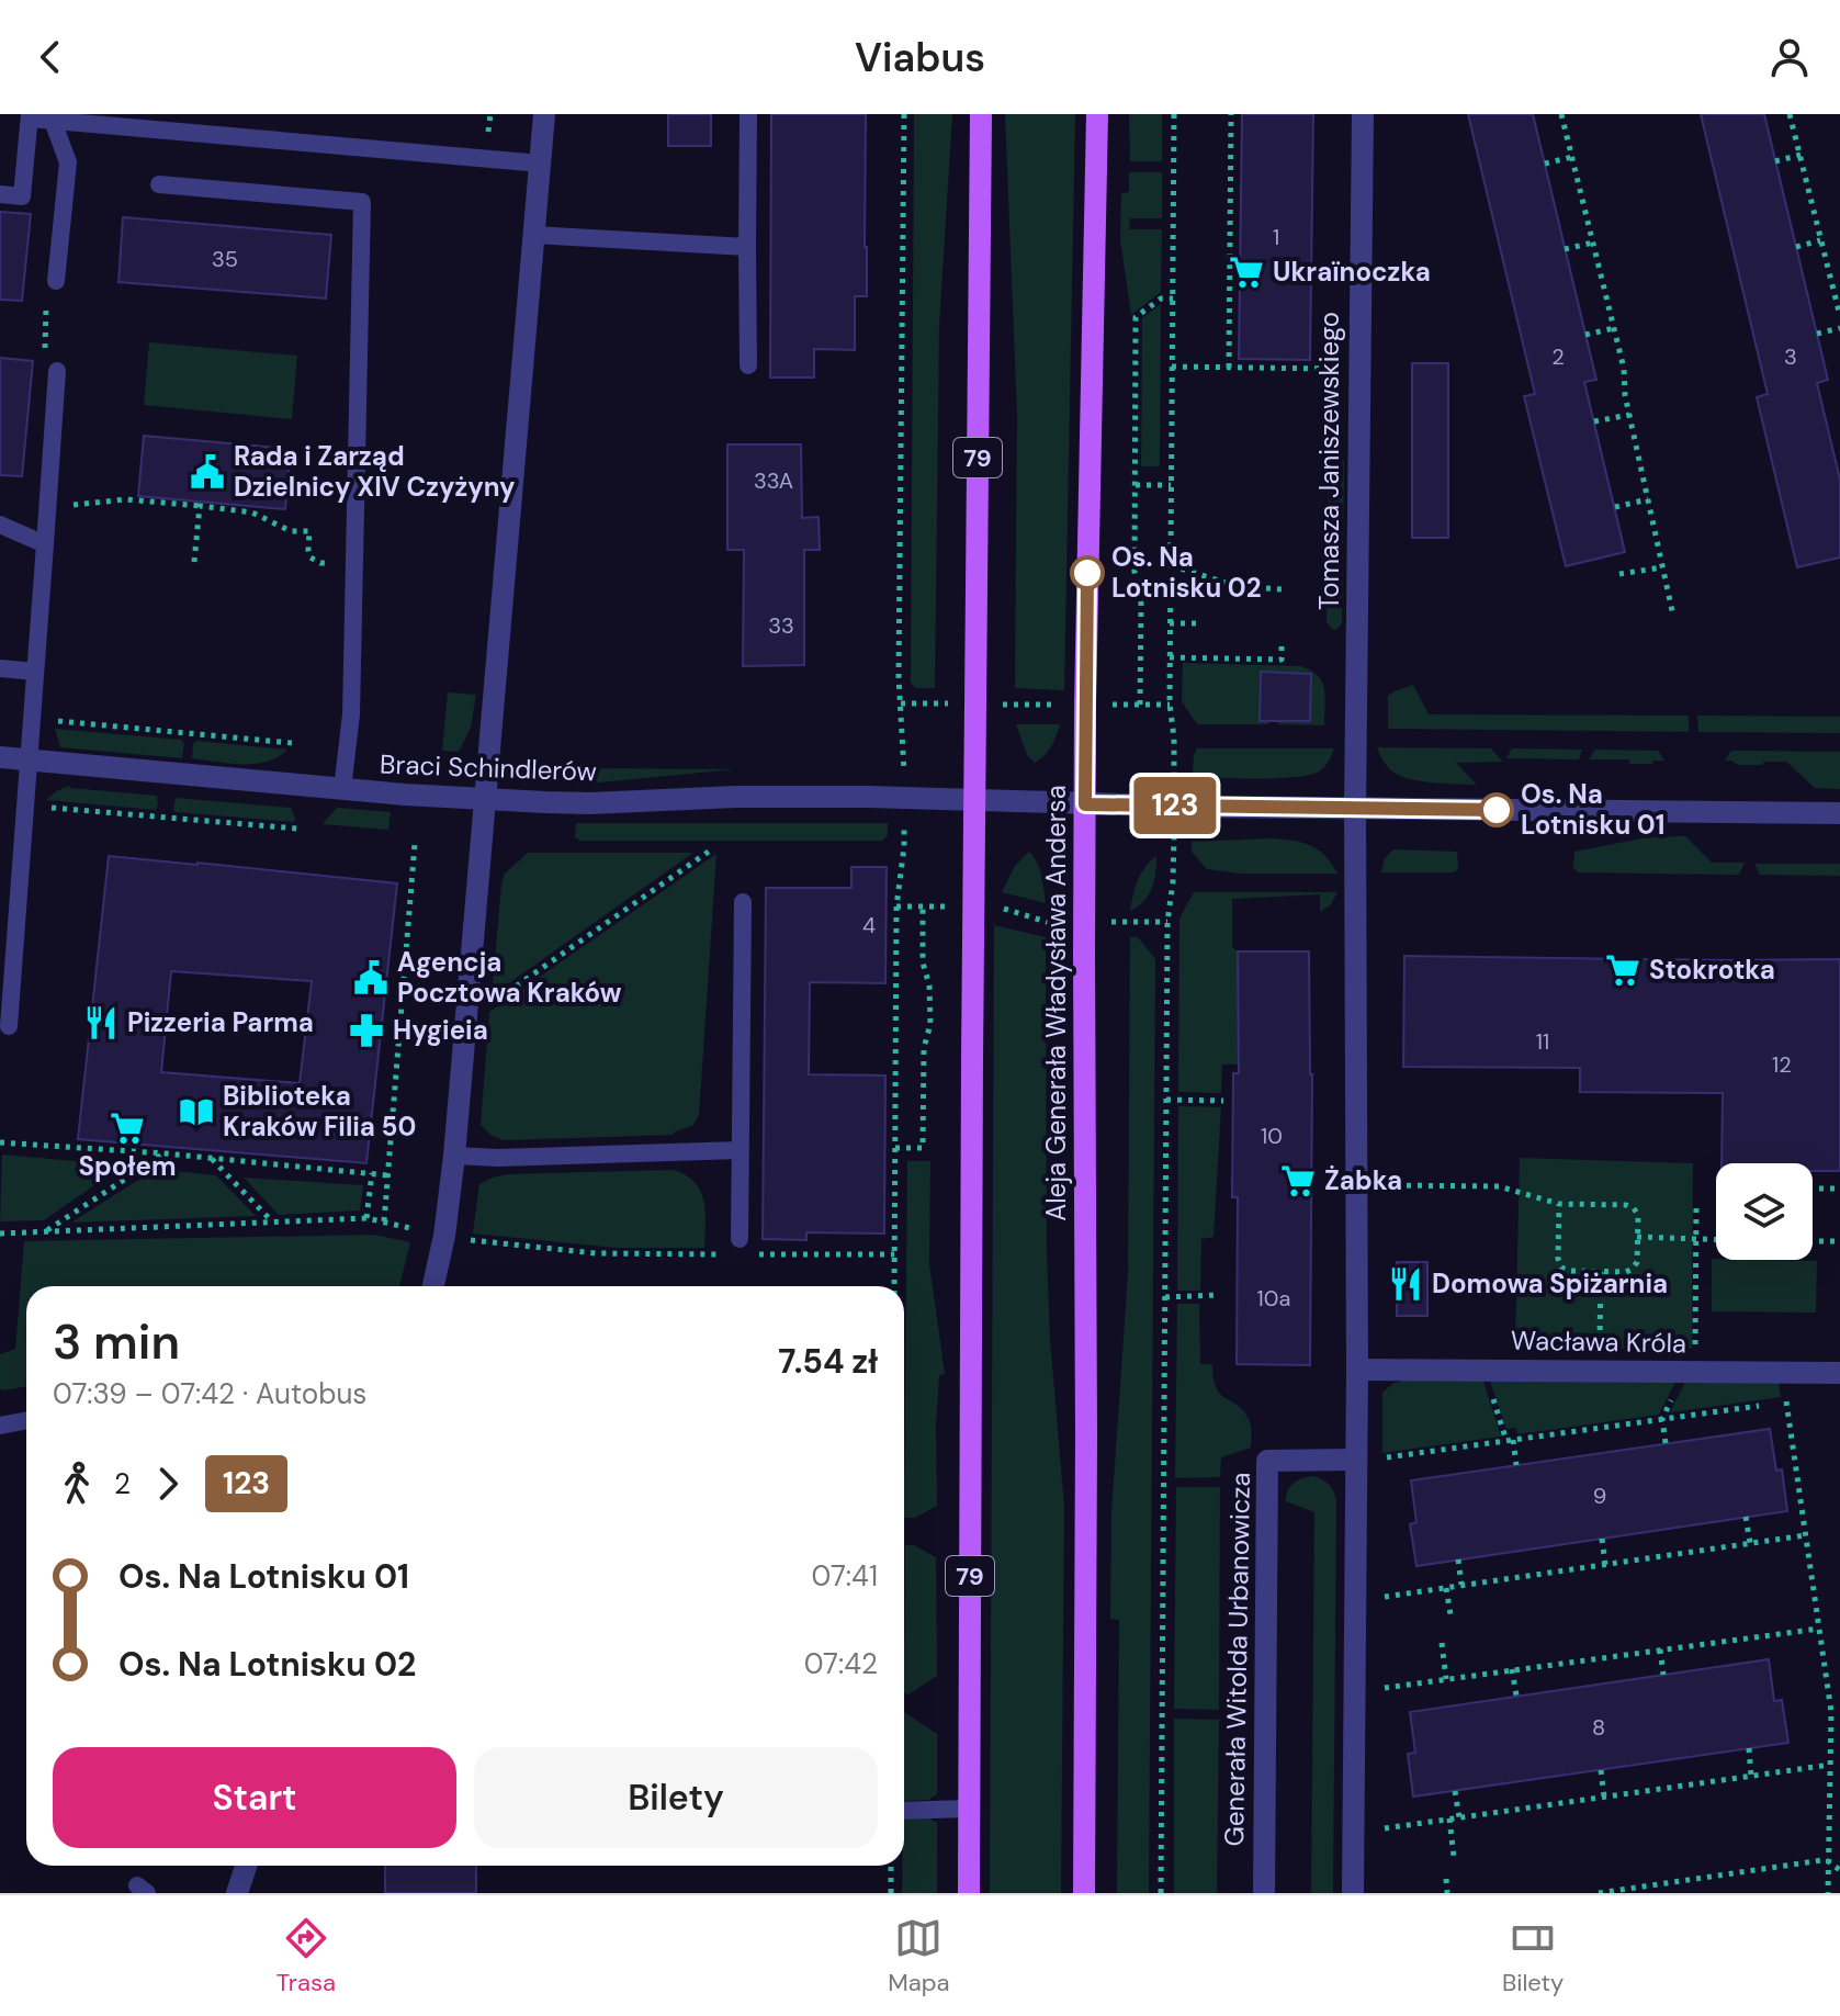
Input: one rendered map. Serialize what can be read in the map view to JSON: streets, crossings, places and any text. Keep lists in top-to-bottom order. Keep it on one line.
{"streets":{"main road":["79","Aleja Generała Władysława Andersa"],"street":["Tomasza Janiszewskiego","Braci Schindlerów","Wacława Króla","Generała Witolda Urbanowicza"]},"crossings":[["79","Braci Schindlerów"],["Tomasza Janiszewskiego","Braci Schindlerów"],["Braci Schindlerów","Aleja Generała Władysława Andersa"]],"places":{"supermarket":["Ukraïnoczka","Stokrotka","Społem","Żabka"],"public building":["Rada i Zarząd Dzielnicy XIV Czyżyny","Agencja Pocztowa Kraków"],"other":["Os. Na Lotnisku 02","Os. Na Lotnisku 01"],"restaurant":["Pizzeria Parma","Domowa Spiżarnia"],"pharmacy":["Hygieia"],"library":["Biblioteka Kraków Filia 50"]},"lines":["bus line 123"],"house_numbers":["1","35","2","3","33A","33","4","11","12","10","10a","9","8"],"page":{"header":"Viabus","on_map":"123","heading":["3 min","07:39 – 07:42 · Autobus","7.54 zł"],"legs":["2","123"],"list":[{"name":"Os. Na Lotnisku 01","value":"07:41"},{"name":"Os. Na Lotnisku 02","value":"07:42"}],"buttons":["Start","Bilety"],"tabs":["Trasa","Mapa","Bilety"]}}
